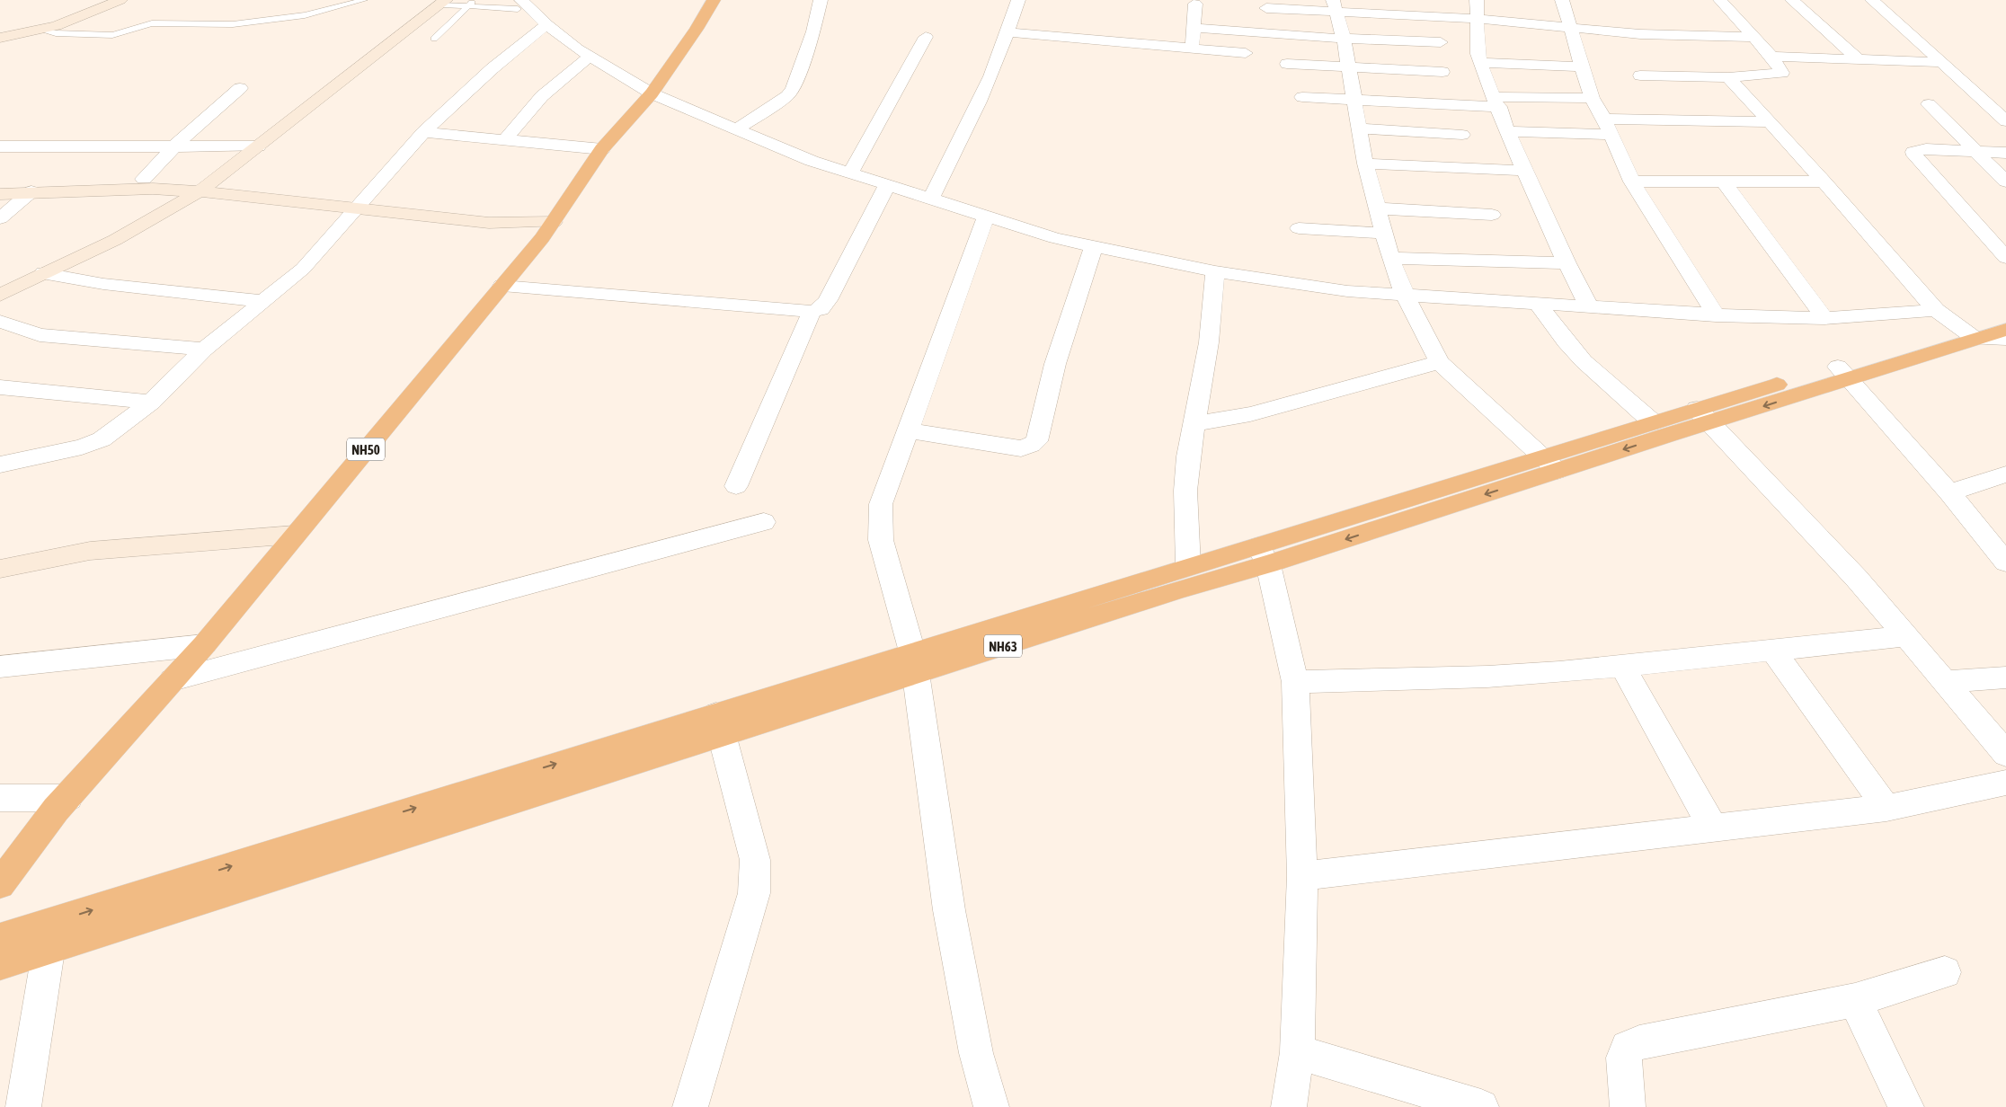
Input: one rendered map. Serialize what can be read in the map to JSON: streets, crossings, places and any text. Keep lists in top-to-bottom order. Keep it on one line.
{"streets":{"highway":["NH50","NH63"]}}
